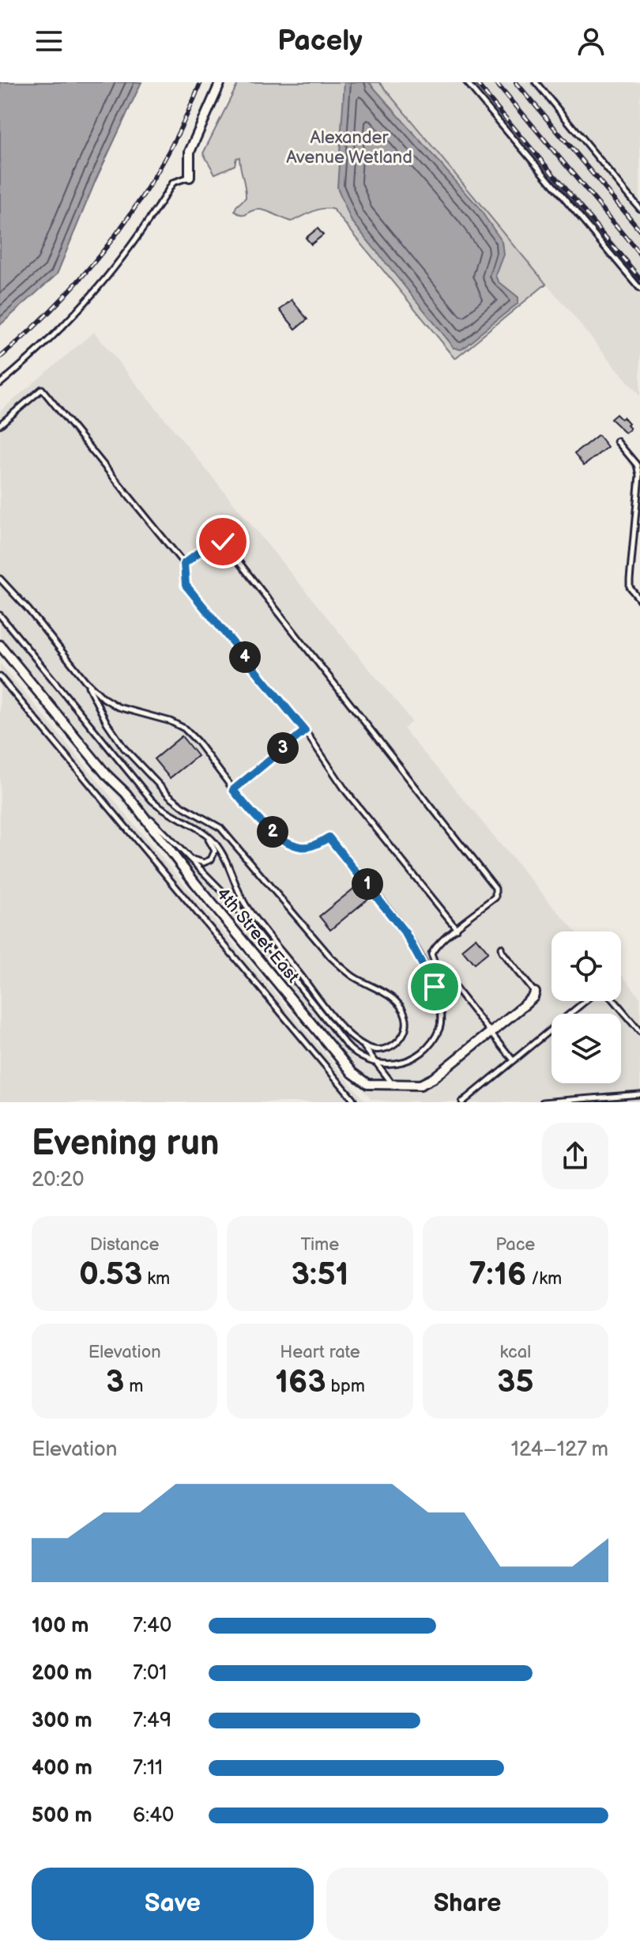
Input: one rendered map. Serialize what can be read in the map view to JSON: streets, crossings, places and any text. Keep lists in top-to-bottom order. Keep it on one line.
{"streets":{"street":["4th Street East"]},"parks":["Alexander Avenue Wetland"],"page":{"header":"Pacely","pins":["4","3","2","1"],"heading":["Evening run","20:20"],"stats":[["Distance","0.53 km"],["Time","3:51"],["Pace","7:16 /km"],["Elevation","3 m"],["Heart rate","163 bpm"],["kcal","35"]],"chart":["Elevation","124–127 m"],"list":[{"name":"100 m","note":"7:40"},{"name":"200 m","note":"7:01"},{"name":"300 m","note":"7:49"},{"name":"400 m","note":"7:11"},{"name":"500 m","note":"6:40"}],"buttons":["Save","Share"]}}
